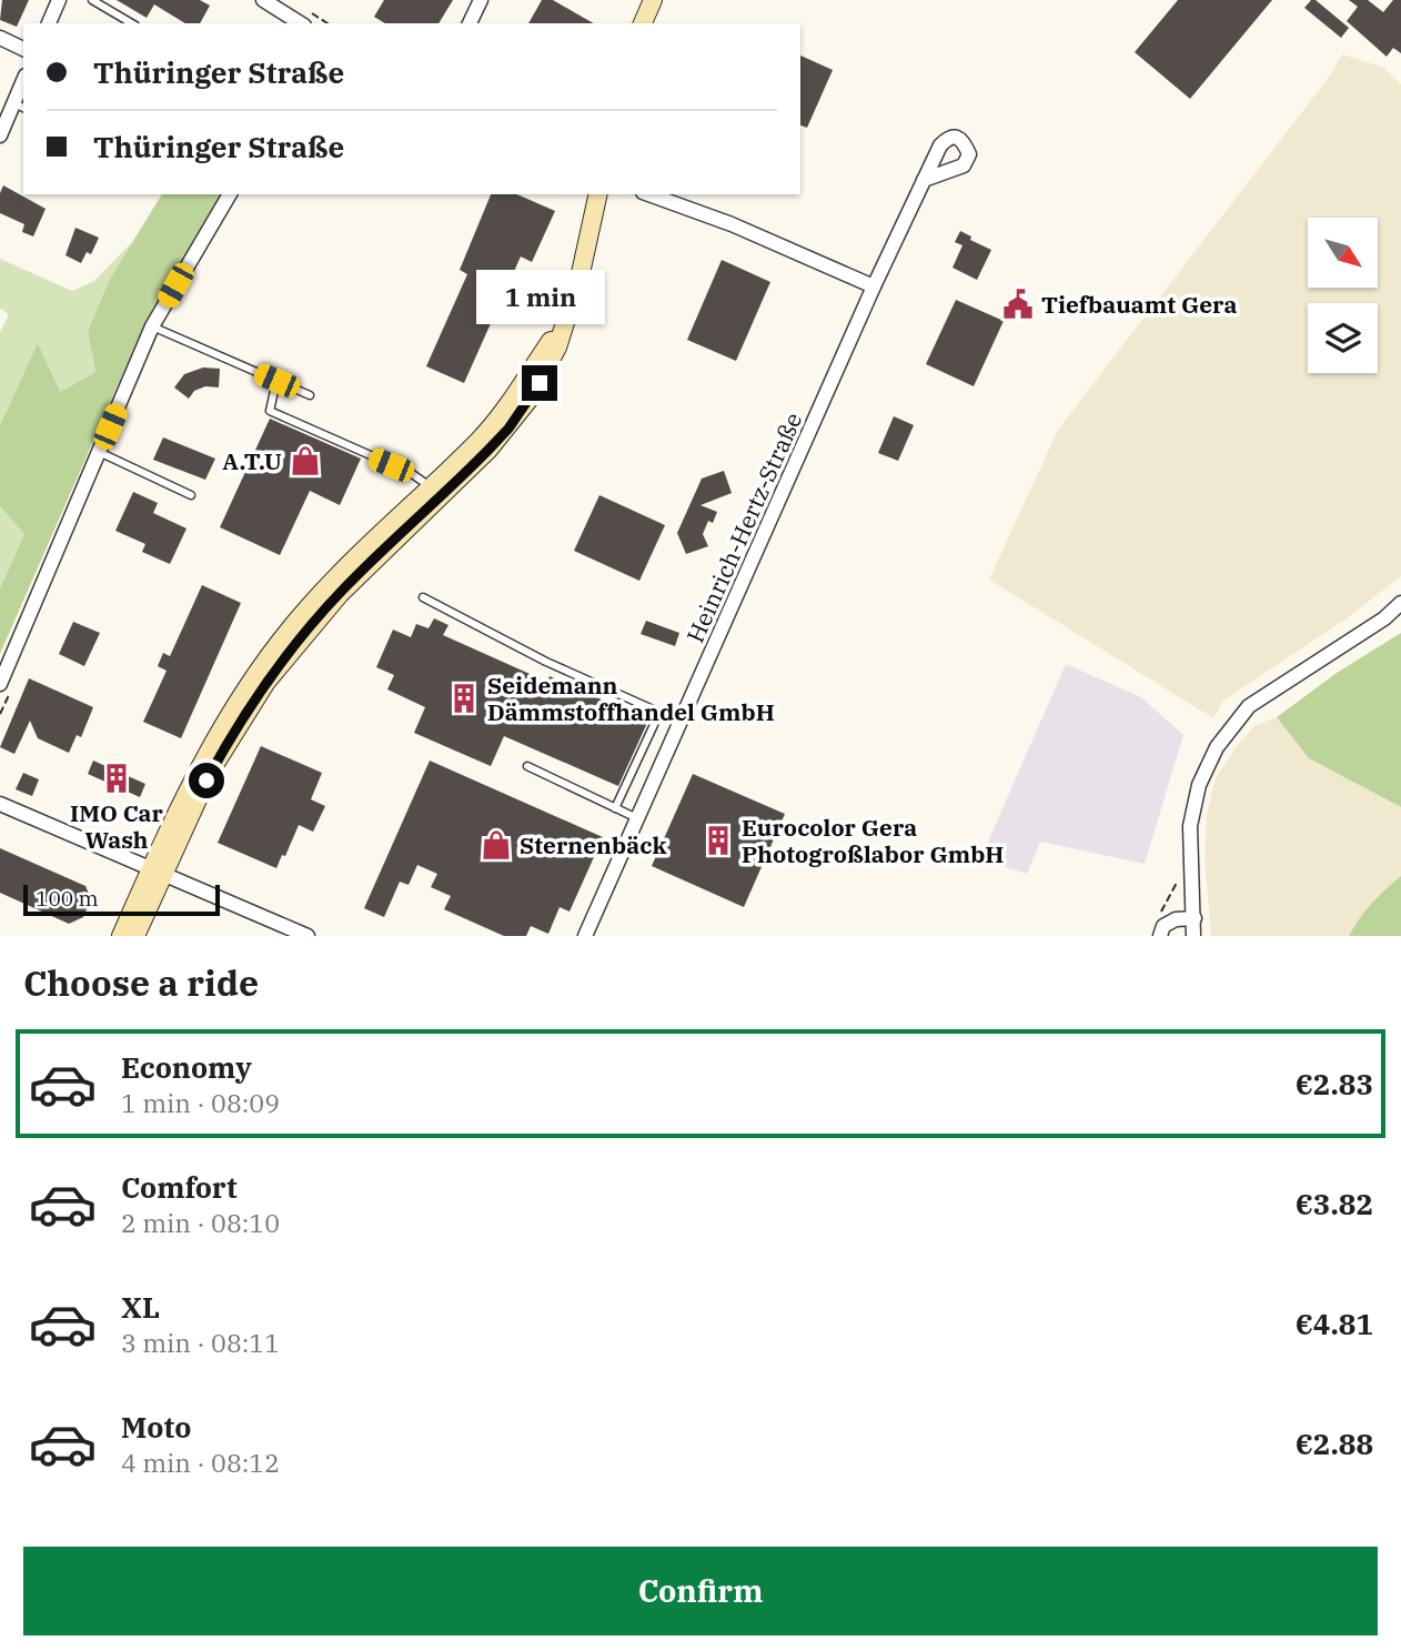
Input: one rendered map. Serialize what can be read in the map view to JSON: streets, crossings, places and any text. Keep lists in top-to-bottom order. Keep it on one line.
{"streets":{"street":["Heinrich-Hertz-Straße"]},"places":{"public building":["Tiefbauamt Gera"],"shop":["A.T.U","Sternenbäck"],"building":["Seidemann Dämmstoffhandel GmbH","IMO Car Wash","Eurocolor Gera Photogroßlabor GmbH"]},"scale_bar":"100 m","north":"bottom right","page":{"banner":["Thüringer Straße","Thüringer Straße"],"bubble":"1 min","scale":"100 m","heading":"Choose a ride","list":[{"name":"Economy","note":"1 min · 08:09","value":"€2.83"},{"name":"Comfort","note":"2 min · 08:10","value":"€3.82"},{"name":"XL","note":"3 min · 08:11","value":"€4.81"},{"name":"Moto","note":"4 min · 08:12","value":"€2.88"}],"buttons":"Confirm"}}
